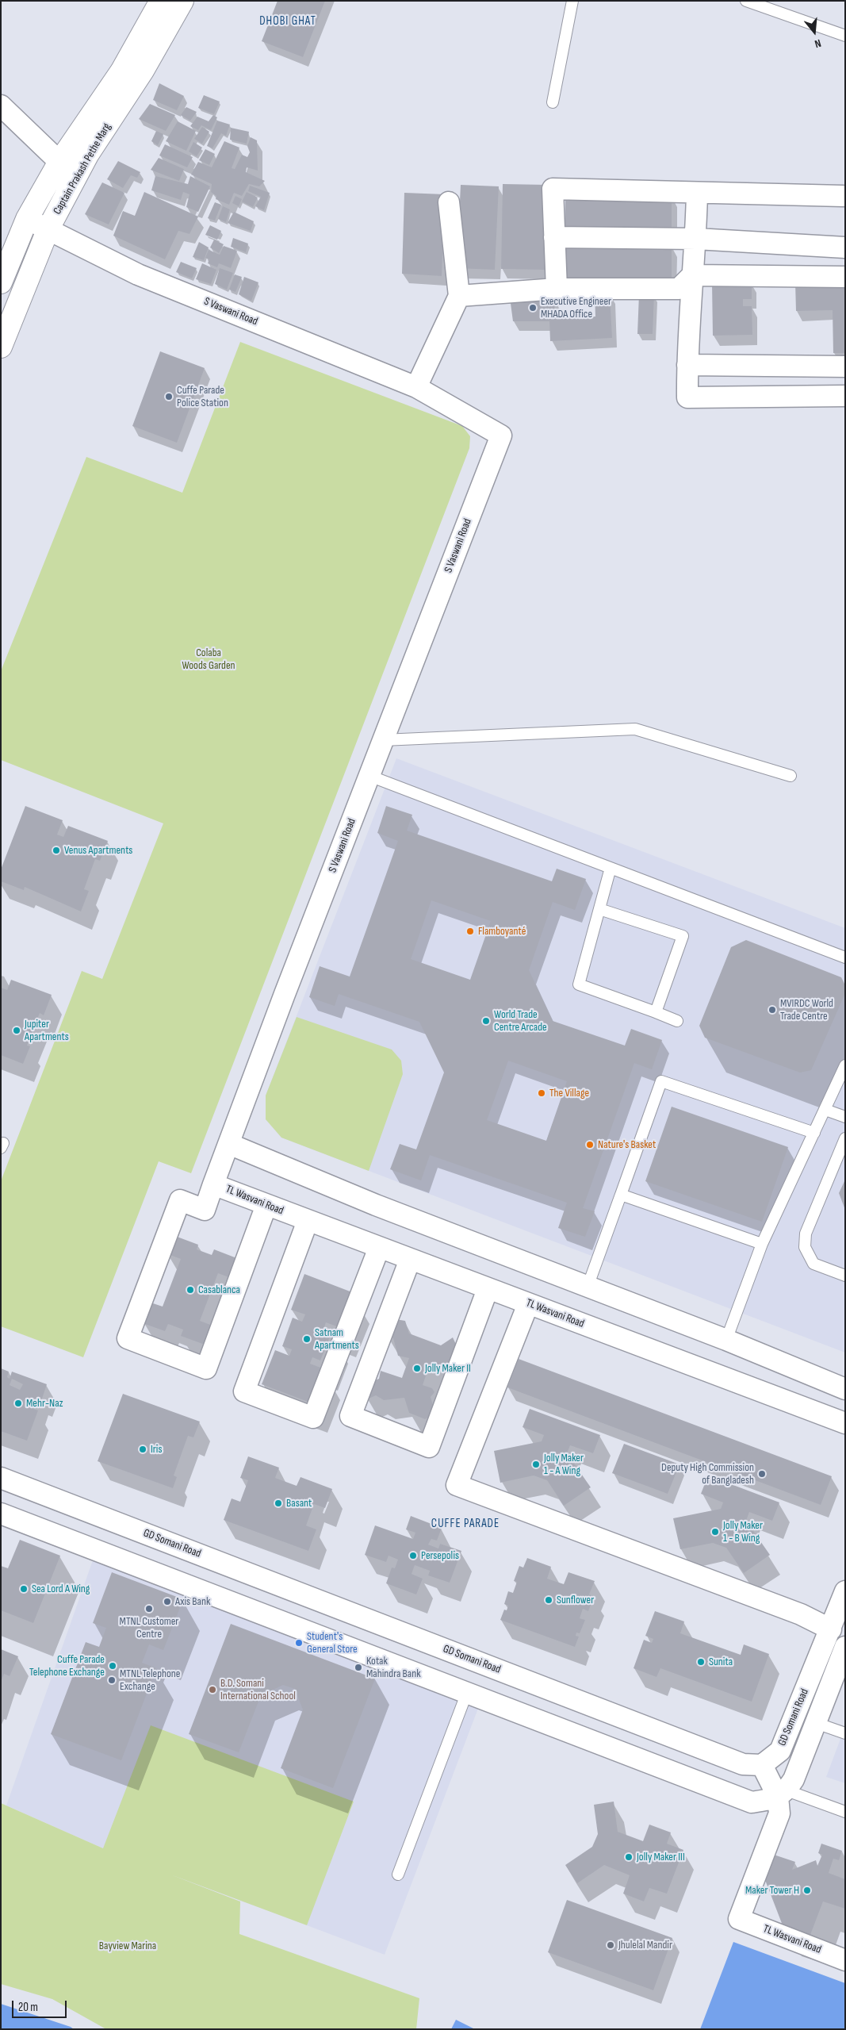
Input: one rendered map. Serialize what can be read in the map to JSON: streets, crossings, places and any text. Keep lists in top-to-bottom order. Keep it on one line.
{"streets":{"main road":["Captain Prakash Pethe Marg"],"street":["S Vaswani Road","TL Wasvani Road","GD Somani Road"]},"crossings":[["Captain Prakash Pethe Marg","S Vaswani Road"],["S Vaswani Road","TL Wasvani Road"],["TL Wasvani Road","GD Somani Road"]],"districts":["DHOBI GHAT","CUFFE PARADE"],"parks":["Colaba Woods Garden","Bayview Marina"],"places":["Executive Engineer MHADA Office","Cuffe Parade Police Station","Venus Apartments","Flamboyanté","MVIRDC World Trade Centre","World Trade Centre Arcade","Jupiter Apartments","The Village","Nature's Basket","Casablanca","Satnam Apartments","Jolly Maker II","Mehr-Naz","Iris","Jolly Maker 1 - A Wing","Deputy High Commission of Bangladesh","Basant","Jolly Maker 1 - B Wing","Persepolis","Sea Lord A Wing","Sunflower","Axis Bank","MTNL Customer Centre","Student's General Store","Sunita","Cuffe Parade Telephone Exchange","Kotak Mahindra Bank","MTNL Telephone Exchange","B.D. Somani International School","Jolly Maker III","Maker Tower H","Jhulelal Mandir"],"scale_bar":"20 m","north":"bottom"}
